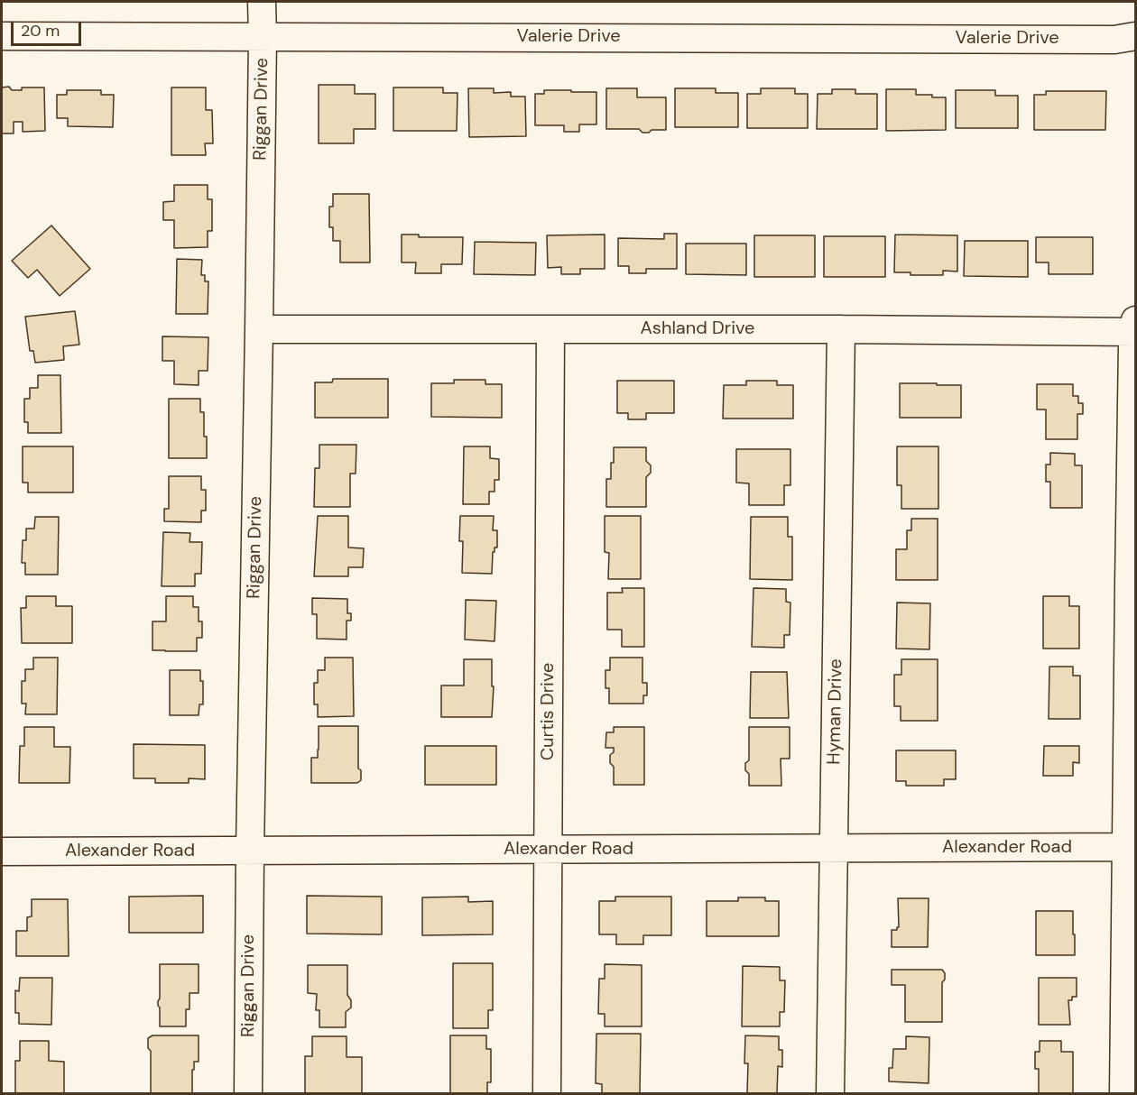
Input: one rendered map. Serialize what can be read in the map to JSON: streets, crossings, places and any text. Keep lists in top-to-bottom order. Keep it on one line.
{"streets":{"street":["Valerie Drive","Riggan Drive","Ashland Drive","Curtis Drive","Hyman Drive","Alexander Road"]},"crossings":[["Valerie Drive","Riggan Drive"],["Riggan Drive","Ashland Drive"],["Riggan Drive","Alexander Road"],["Ashland Drive","Curtis Drive"],["Ashland Drive","Hyman Drive"],["Curtis Drive","Alexander Road"],["Hyman Drive","Alexander Road"]],"scale_bar":"20 m"}
